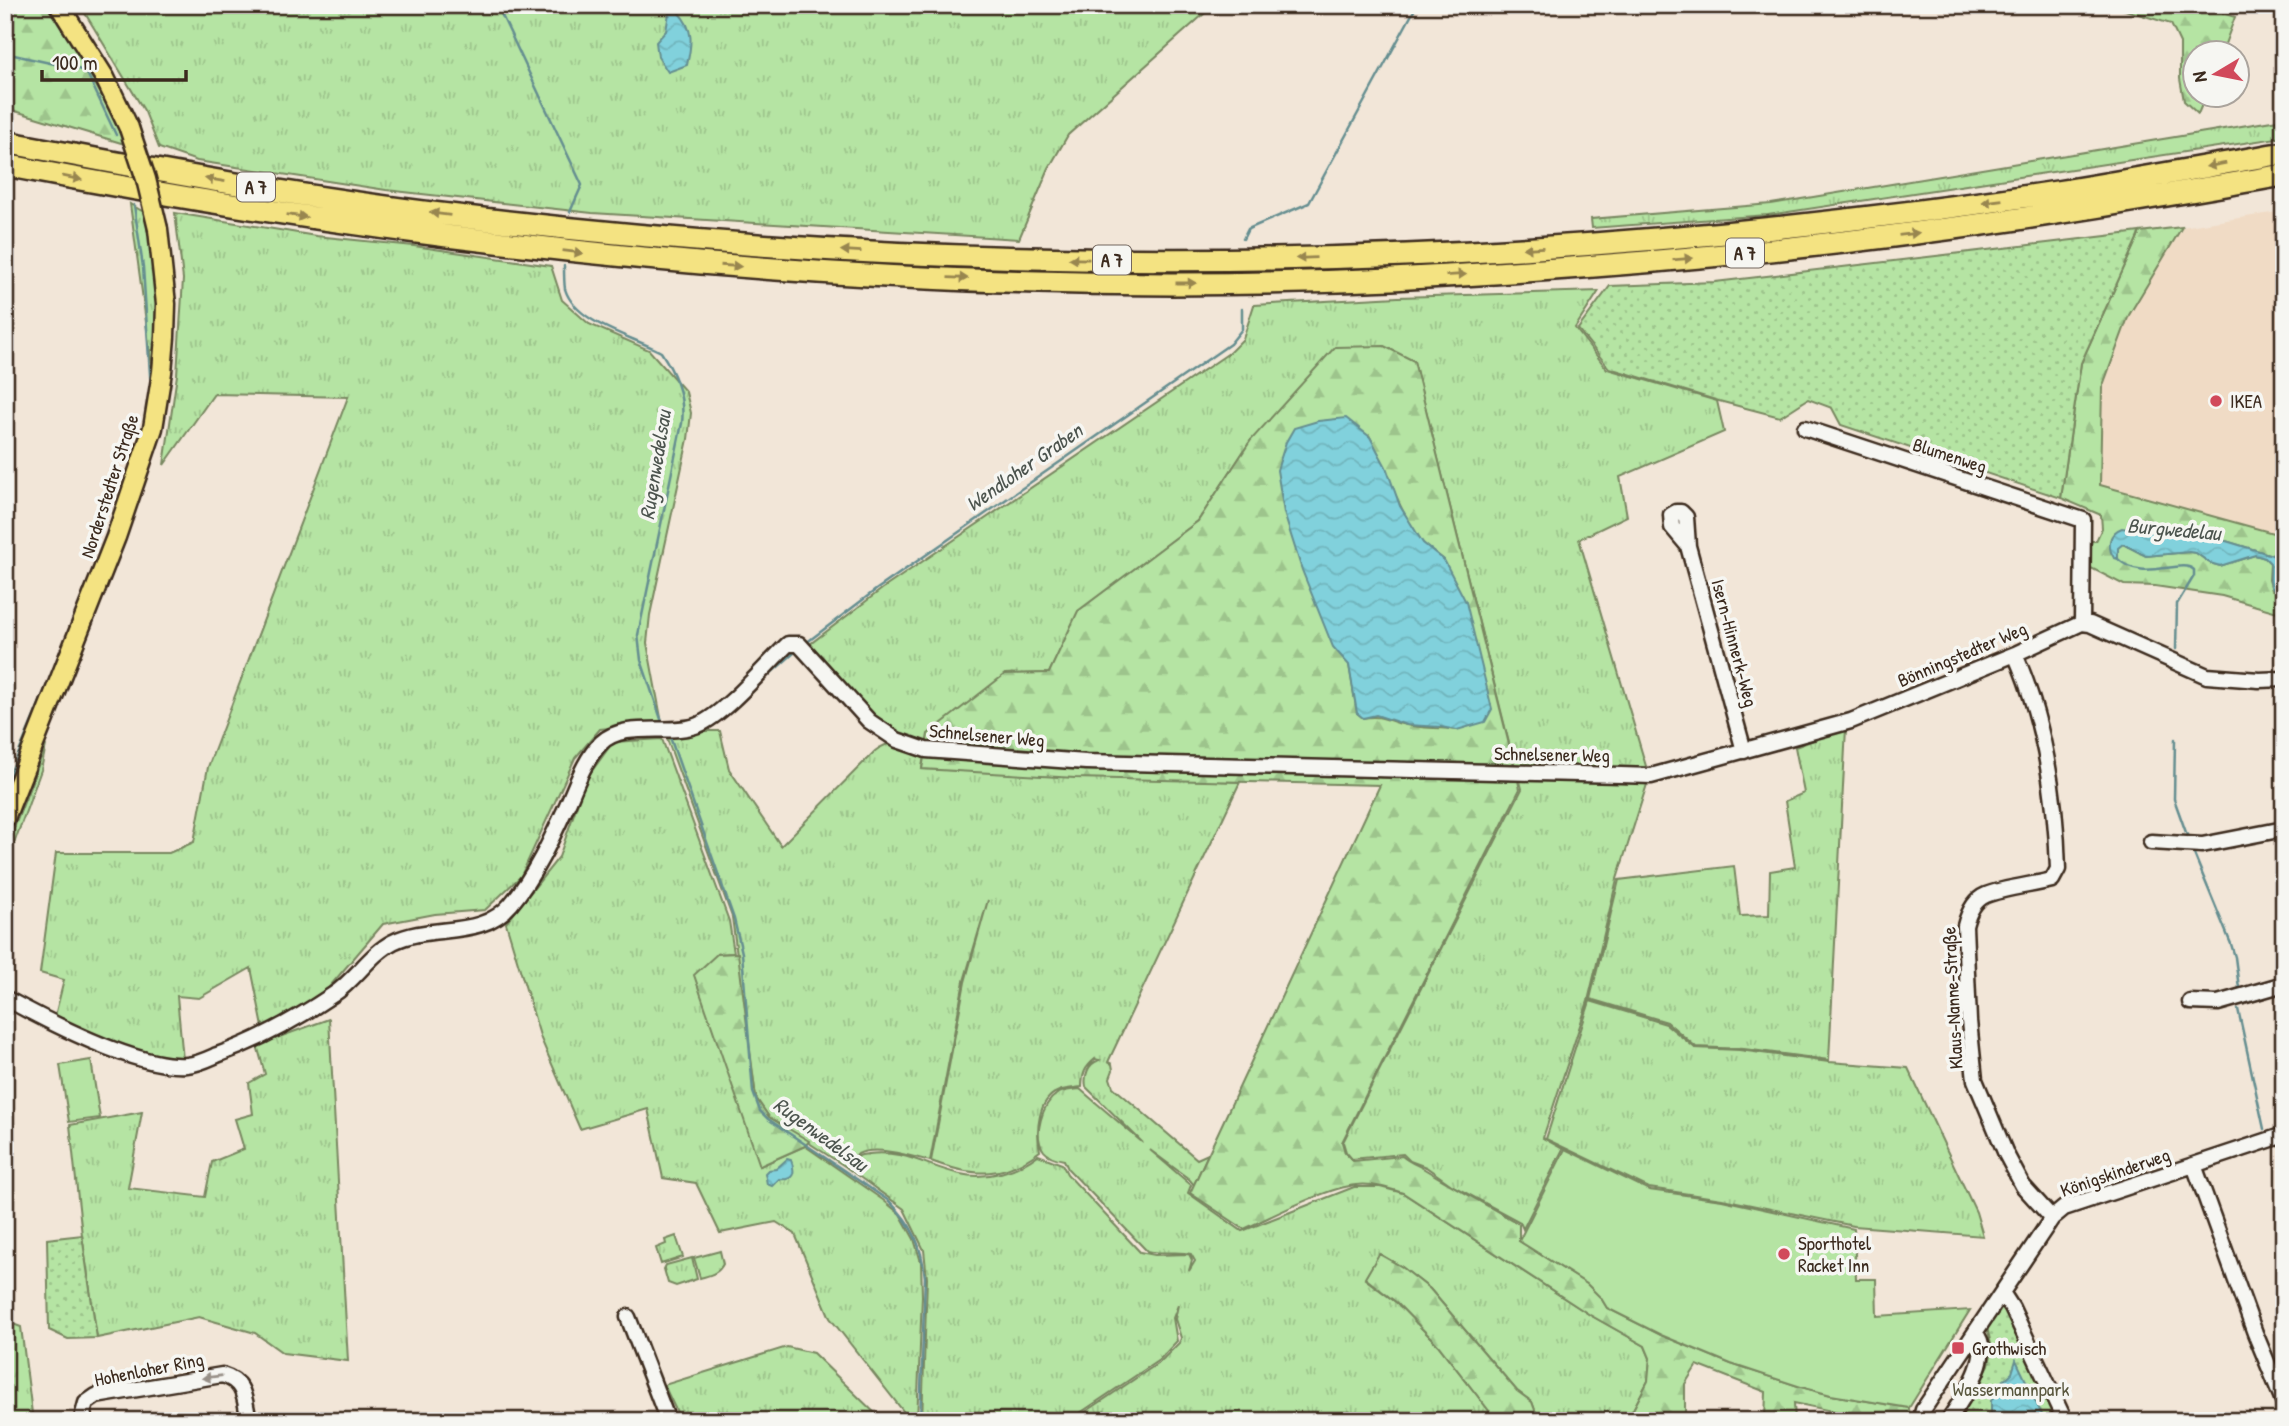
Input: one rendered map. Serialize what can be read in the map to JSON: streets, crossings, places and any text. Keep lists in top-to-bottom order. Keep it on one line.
{"streets":{"highway":["A 7"],"main road":["Norderstedter Straße"],"street":["Blumenweg","Isern-Hinnerk-Weg","Bönningstedter Weg","Schnelsener Weg","Klaus-Nanne-Straße","Königskinderweg","Hohenloher Ring"]},"crossings":[["Blumenweg","Bönningstedter Weg"],["Isern-Hinnerk-Weg","Bönningstedter Weg"],["Bönningstedter Weg","Schnelsener Weg"],["Bönningstedter Weg","Klaus-Nanne-Straße"],["Klaus-Nanne-Straße","Königskinderweg"]],"water":["Rugenwedelsau","Wendloher Graben","Burgwedelau"],"parks":["Wassermannpark"],"places":{"other":["IKEA","Sporthotel Racket Inn"],"transit":["Grothwisch"]},"scale_bar":"100 m","north":"left"}
